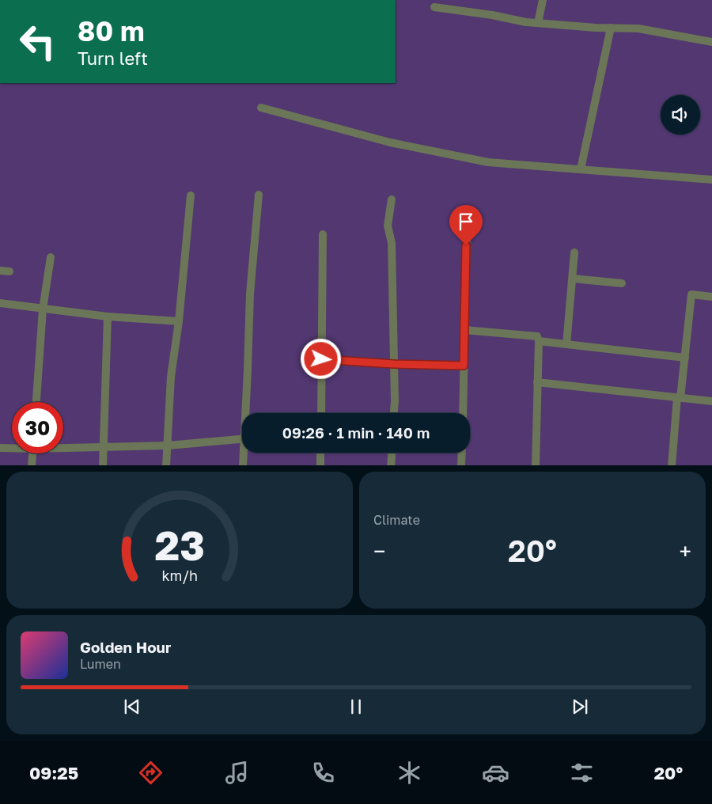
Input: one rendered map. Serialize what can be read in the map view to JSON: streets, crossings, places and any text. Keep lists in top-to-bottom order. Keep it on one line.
{"page":{"turn":["80 m","Turn left"],"limit":"30","trip":"09:26 · 1 min · 140 m","tile":"Climate","heat":["−","20°","+"],"song":["Golden Hour","Lumen"],"tabs":["09:25","20°"],"gauge":["23","km/h"]}}
